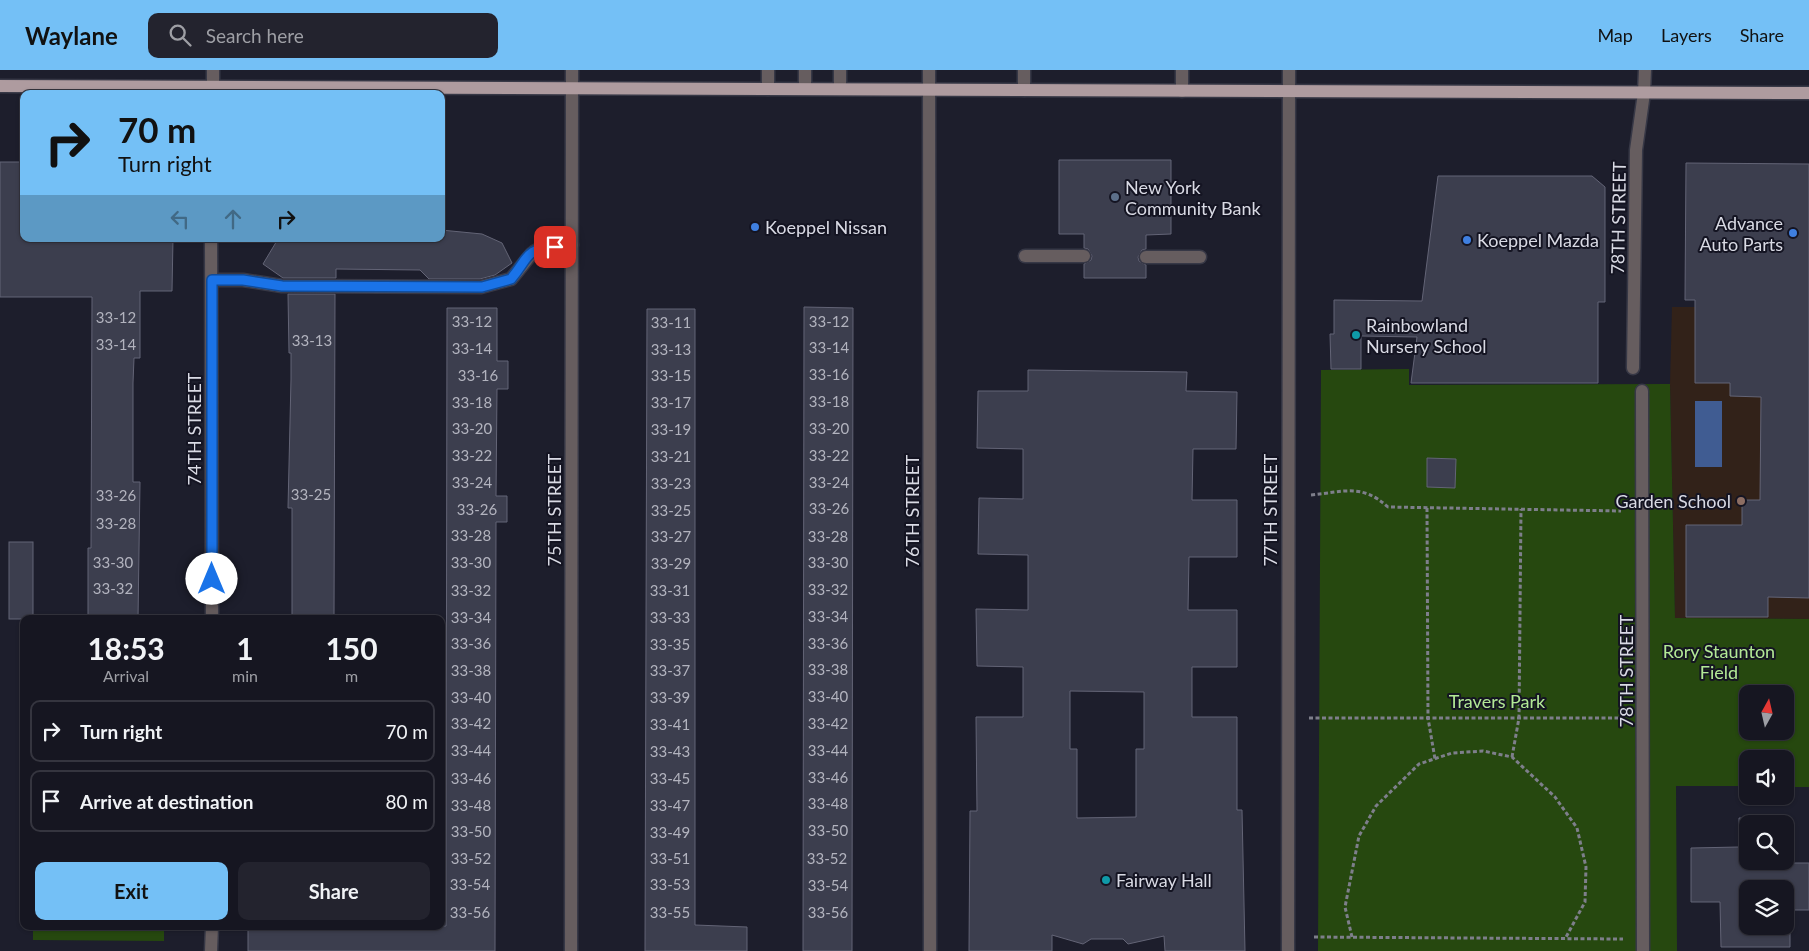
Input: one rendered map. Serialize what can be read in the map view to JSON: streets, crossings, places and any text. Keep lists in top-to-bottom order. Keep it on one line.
{"streets":{"street":["78TH STREET","74TH STREET","75TH STREET","77TH STREET","76TH STREET"]},"parks":["Rory Staunton Field","Travers Park"],"places":["New York Community Bank","Koeppel Nissan","Advance Auto Parts","Koeppel Mazda","Rainbowland Nursery School","Garden School","Fairway Hall"],"house_numbers":["33-12","33-12","33-12","33-11","33-13","33-14","33-14","33-14","33-13","33-16","33-16","33-15","33-18","33-18","33-17","33-20","33-20","33-19","33-22","33-22","33-21","33-24","33-24","33-23","33-25","33-26","33-26","33-26","33-25","33-28","33-28","33-27","33-28","33-30","33-30","33-30","33-29","33-32","33-32","33-32","33-31","33-34","33-34","33-33","33-36","33-36","33-35","33-38","33-38","33-37","33-40","33-40","33-39","33-42","33-42","33-41","33-44","33-44","33-43","33-46","33-46","33-45","33-48","33-48","33-47","33-50","33-50","33-49","33-52","33-51","33-52","33-54","33-53","33-54","33-56","33-55","33-56"],"north":"top","page":{"header":"Waylane","search":"Search here","nav":["Map","Layers","Share"],"turn":["70 m","Turn right"],"eta":["18:53","Arrival","1","min","150","m"],"list":[{"name":"Turn right","value":"70 m"},{"name":"Arrive at destination","value":"80 m"}],"buttons":["Exit","Share"]}}
